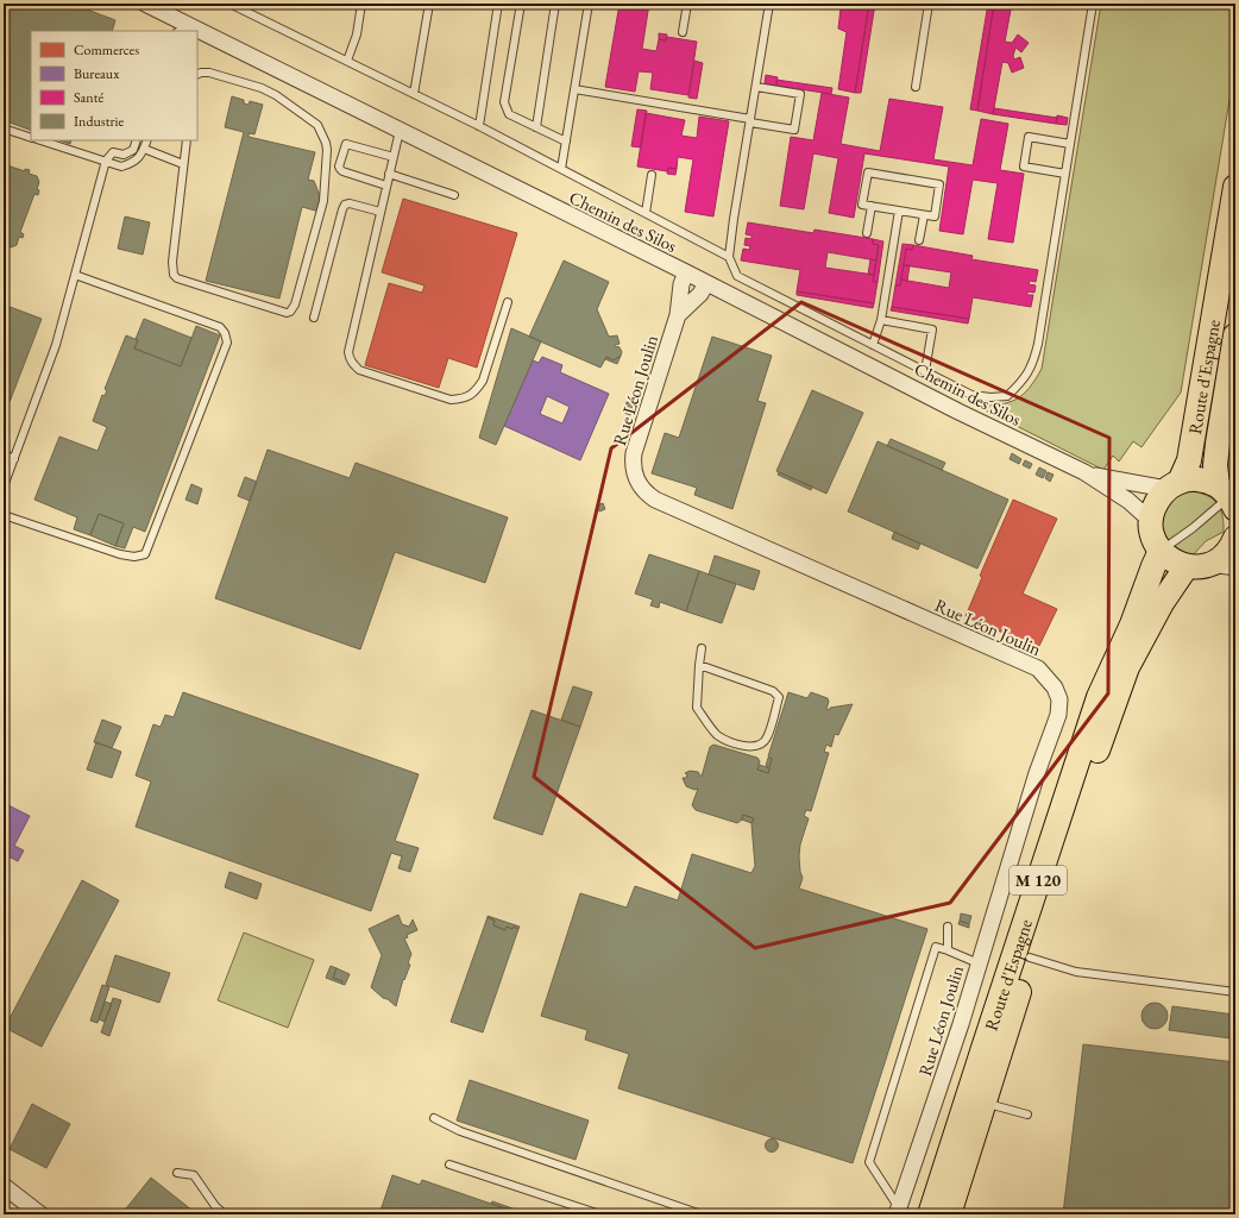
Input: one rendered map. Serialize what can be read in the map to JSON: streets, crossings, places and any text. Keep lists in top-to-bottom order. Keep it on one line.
{"streets":{"main road":["Route d'Espagne","M 120"],"street":["Chemin des Silos","Rue Léon Joulin"]},"crossings":[["Chemin des Silos","Route d'Espagne"],["Chemin des Silos","Rue Léon Joulin"]],"legend":["Commerces","Bureaux","Santé","Industrie"]}
